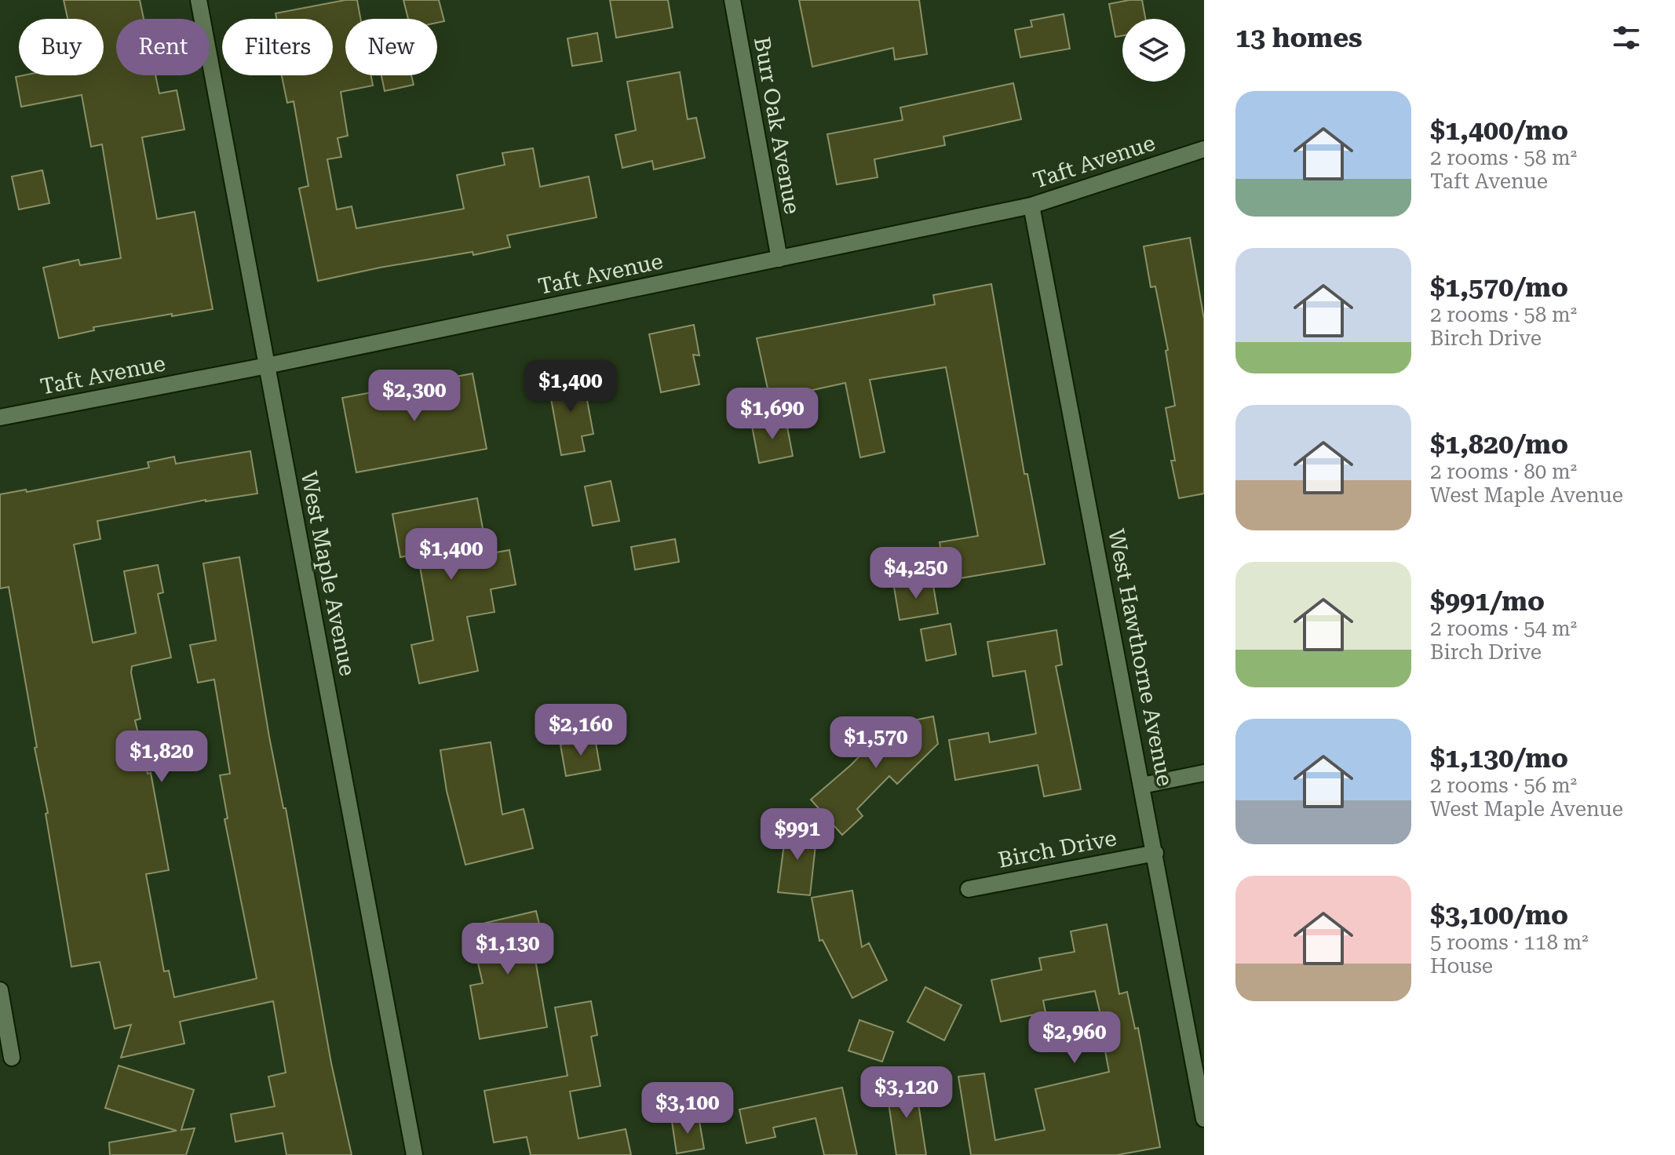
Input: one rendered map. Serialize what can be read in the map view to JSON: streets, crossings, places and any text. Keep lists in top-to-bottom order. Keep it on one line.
{"streets":{"street":["Burr Oak Avenue","Taft Avenue","West Maple Avenue","West Hawthorne Avenue","Birch Drive"]},"crossings":[["Burr Oak Avenue","Taft Avenue"],["Taft Avenue","West Maple Avenue"],["Taft Avenue","West Hawthorne Avenue"],["West Hawthorne Avenue","Birch Drive"]],"page":{"heading":"13 homes","chip":["Buy","Rent","Filters","New"],"list":[{"name":"$1,400/mo","note":"2 rooms · 58 m² · Taft Avenue"},{"name":"$1,570/mo","note":"2 rooms · 58 m² · Birch Drive"},{"name":"$1,820/mo","note":"2 rooms · 80 m² · West Maple Avenue"},{"name":"$991/mo","note":"2 rooms · 54 m² · Birch Drive"},{"name":"$1,130/mo","note":"2 rooms · 56 m² · West Maple Avenue"},{"name":"$3,100/mo","note":"5 rooms · 118 m² · House"}],"price":["$1,400","$2,300","$1,690","$1,400","$4,250","$2,160","$1,570","$1,820","$991","$1,130","$2,960","$3,120","$3,100"]}}
